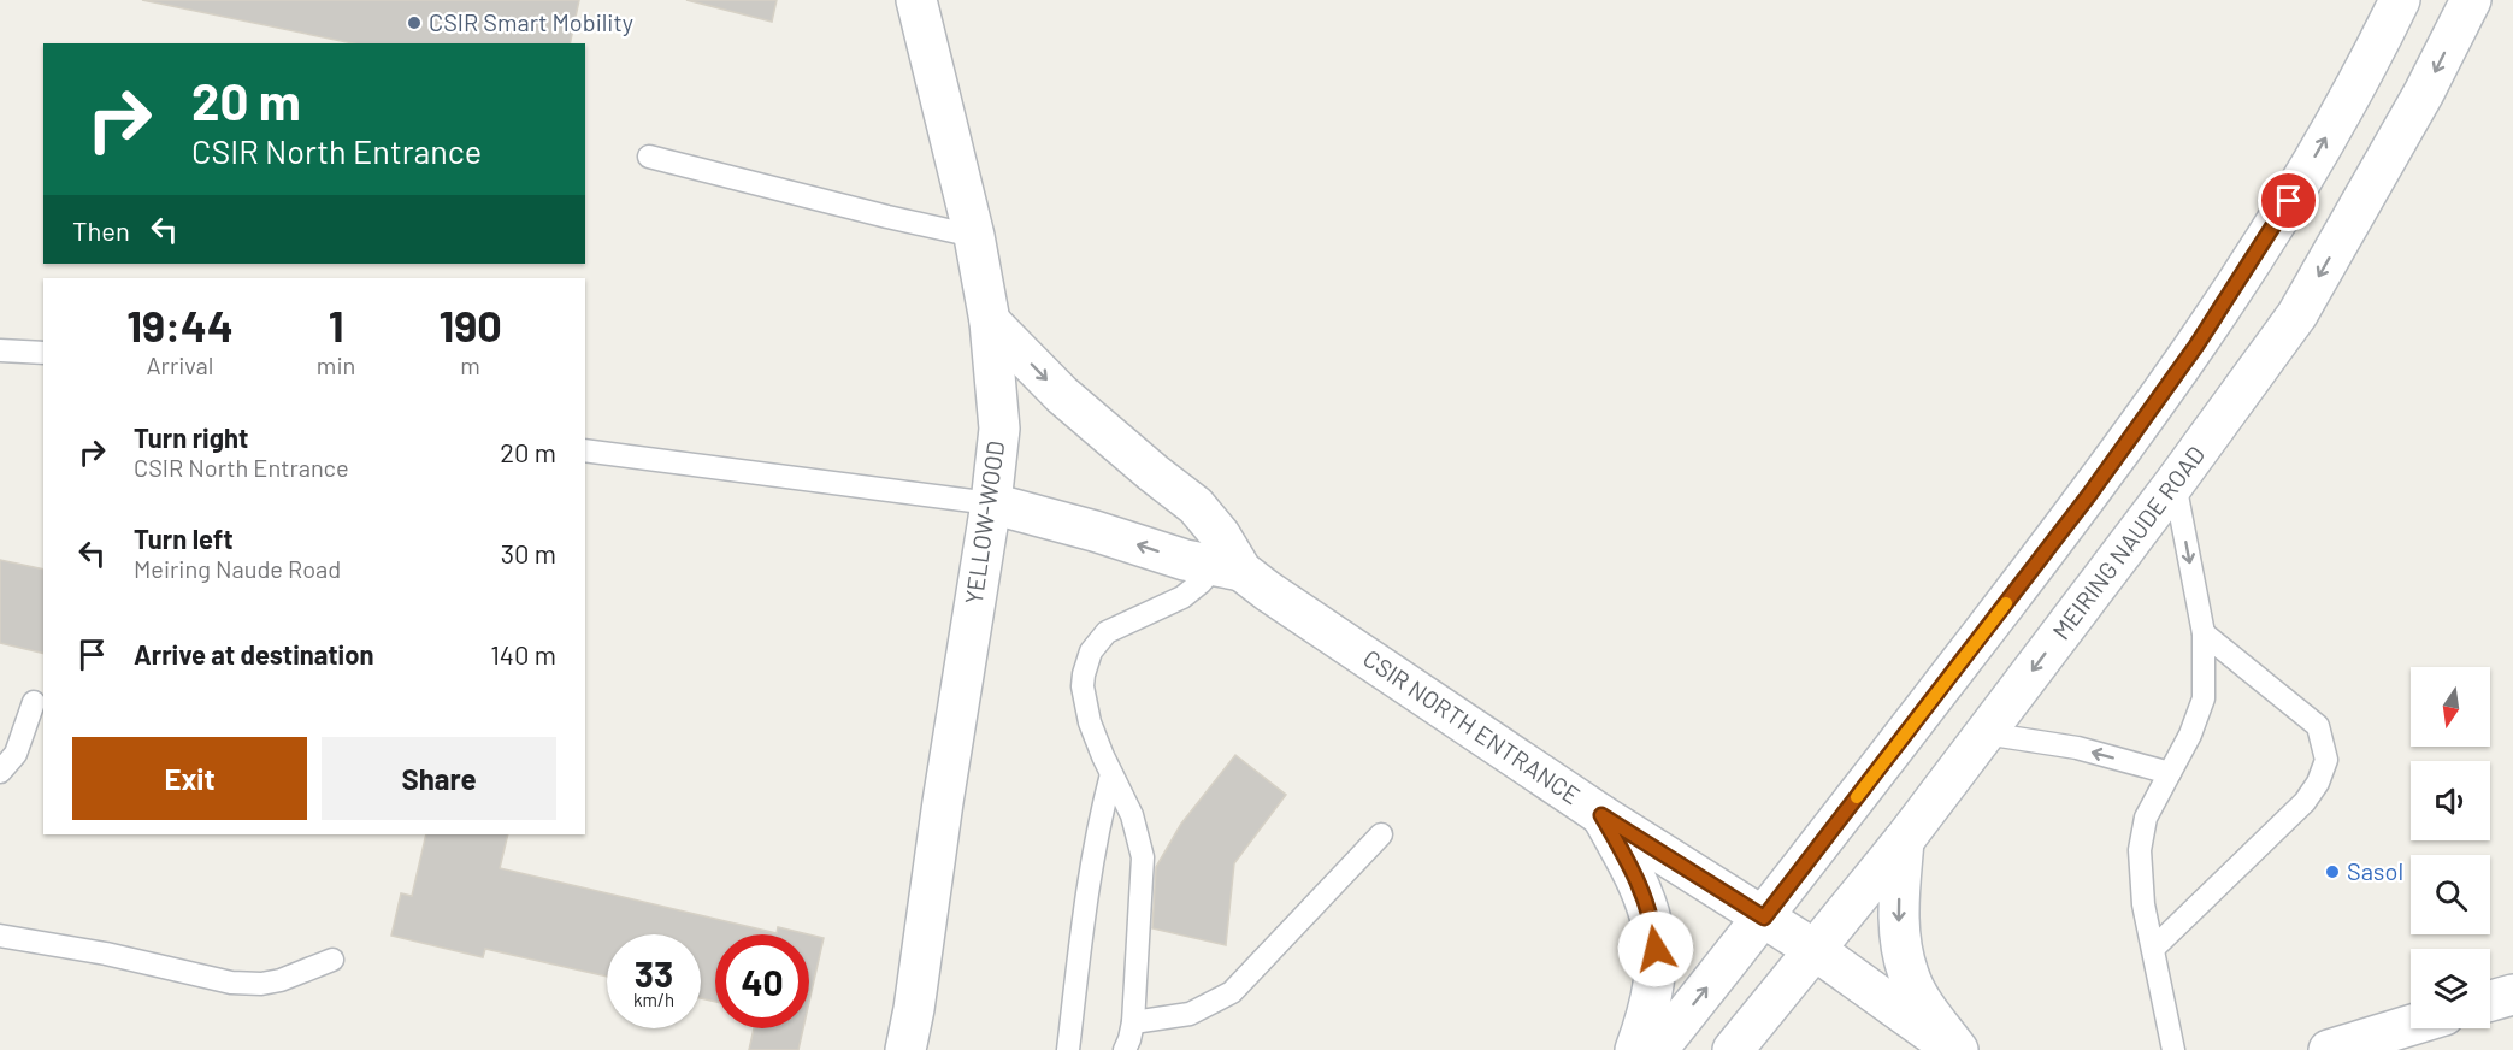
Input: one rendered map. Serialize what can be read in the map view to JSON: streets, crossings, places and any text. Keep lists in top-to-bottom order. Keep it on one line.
{"streets":{"street":["YELLOW-WOOD","MEIRING NAUDE ROAD","CSIR NORTH ENTRANCE"]},"crossings":[["YELLOW-WOOD","CSIR NORTH ENTRANCE"],["MEIRING NAUDE ROAD","CSIR NORTH ENTRANCE"]],"places":["CSIR Smart Mobility","Sasol"],"north":"bottom","page":{"turn":["20 m","CSIR North Entrance"],"then":"Then","eta":["19:44","Arrival","1","min","190","m"],"list":[{"name":"Turn right","note":"CSIR North Entrance","value":"20 m"},{"name":"Turn left","note":"Meiring Naude Road","value":"30 m"},{"name":"Arrive at destination","value":"140 m"}],"buttons":["Exit","Share"],"speed":"33 km/h","limit":"40"}}
